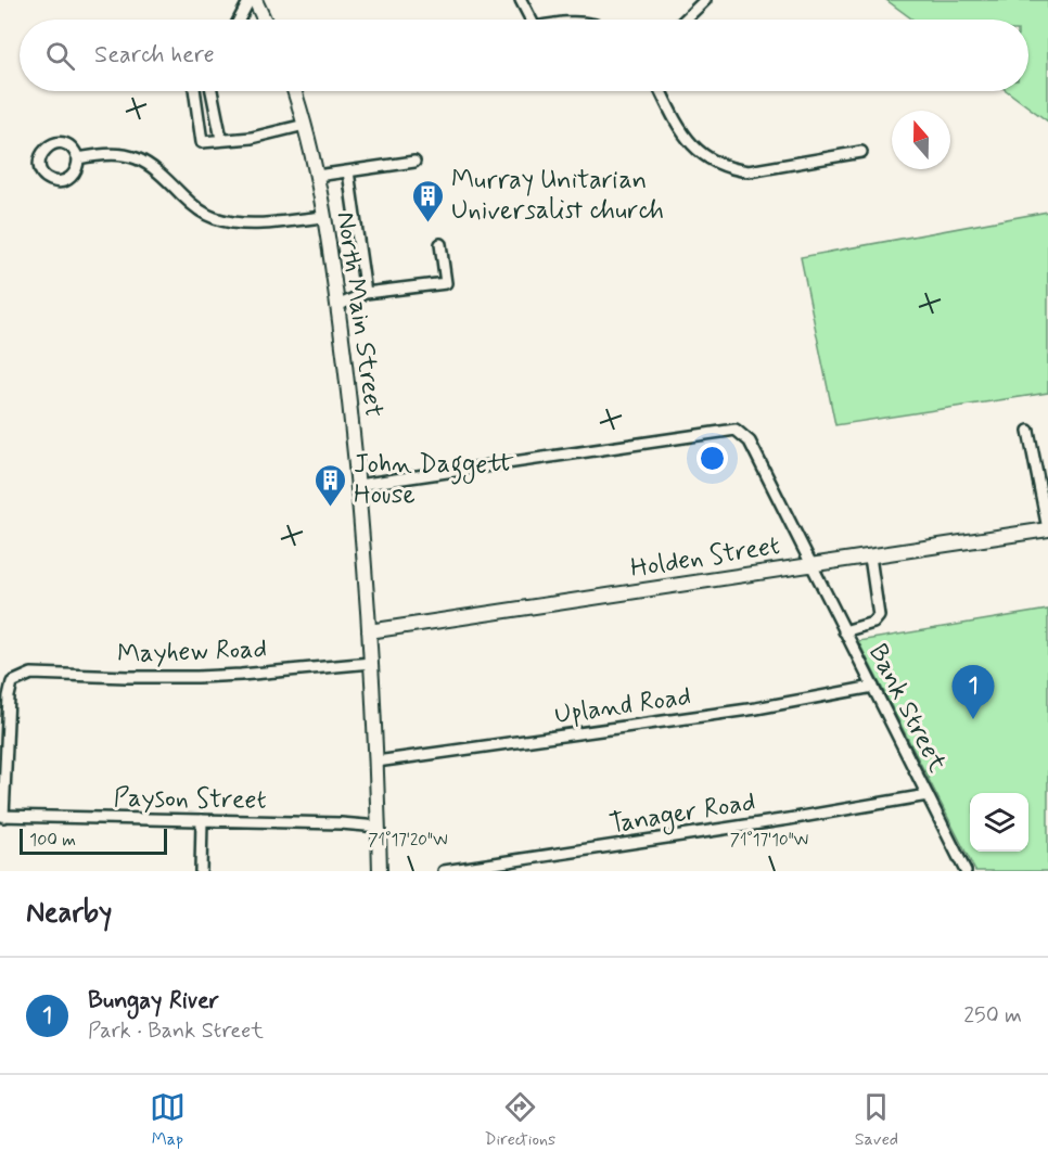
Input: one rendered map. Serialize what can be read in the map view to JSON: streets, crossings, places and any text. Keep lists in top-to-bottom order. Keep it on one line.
{"streets":{"main road":["North Main Street","Holden Street"],"street":["Mayhew Road","Upland Road","Bank Street","Payson Street","Tanager Road"]},"crossings":[["North Main Street","Holden Street"],["North Main Street","Mayhew Road"],["North Main Street","Upland Road"],["North Main Street","Bank Street"],["North Main Street","Payson Street"],["Holden Street","Bank Street"],["Mayhew Road","Payson Street"],["Upland Road","Bank Street"],["Bank Street","Tanager Road"]],"places":{"building":["Murray Unitarian Universalist church","John Daggett House"]},"scale_bar":"100 m","north":"top","page":{"search":"Search here","pins":"1","scale":"100 m","heading":"Nearby","list":[{"mark":"1","name":"Bungay River","note":"Park · Bank Street","value":"250 m"}],"nav":["Map","Directions","Saved"]},"coordinates":["71°17'20\"W","71°17'10\"W"]}
